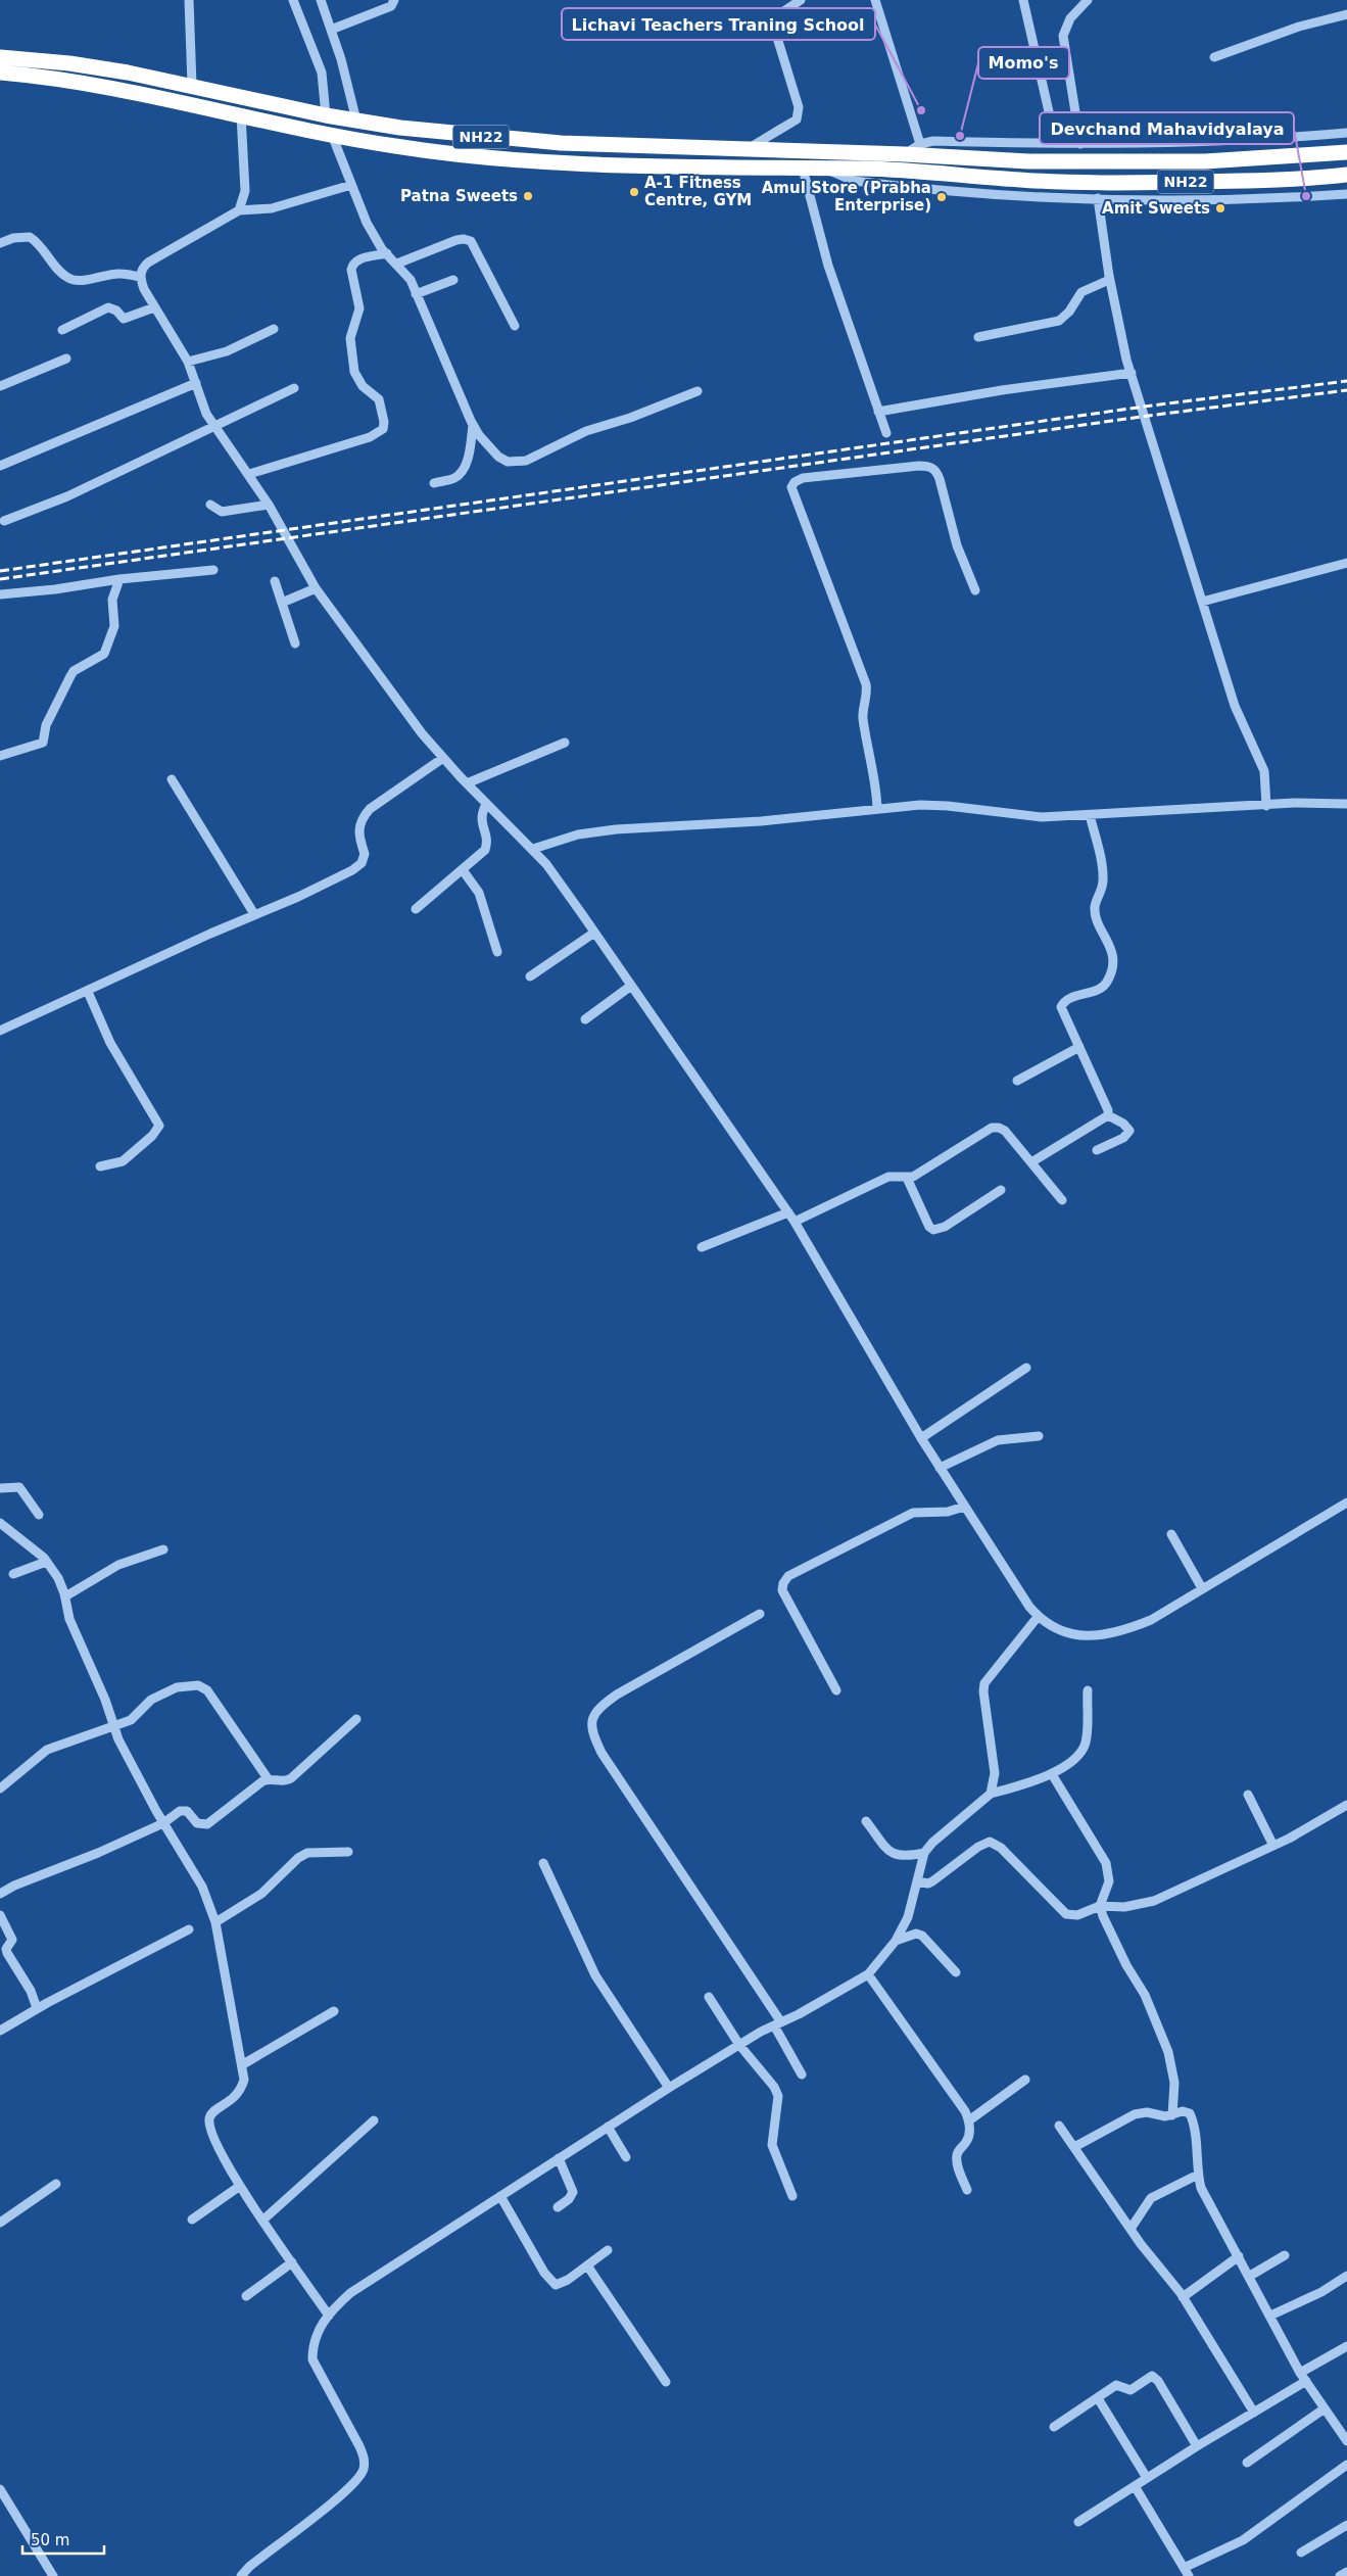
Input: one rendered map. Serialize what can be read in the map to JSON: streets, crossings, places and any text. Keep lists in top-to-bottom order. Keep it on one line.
{"streets":{"highway":["NH22"]},"places":["Lichavi Teachers Traning School","Momo's","A-1 Fitness Centre, GYM","Patna Sweets","Devchand Mahavidyalaya","Amul Store (Prabha Enterprise)","Amit Sweets"],"scale_bar":"50 m"}
